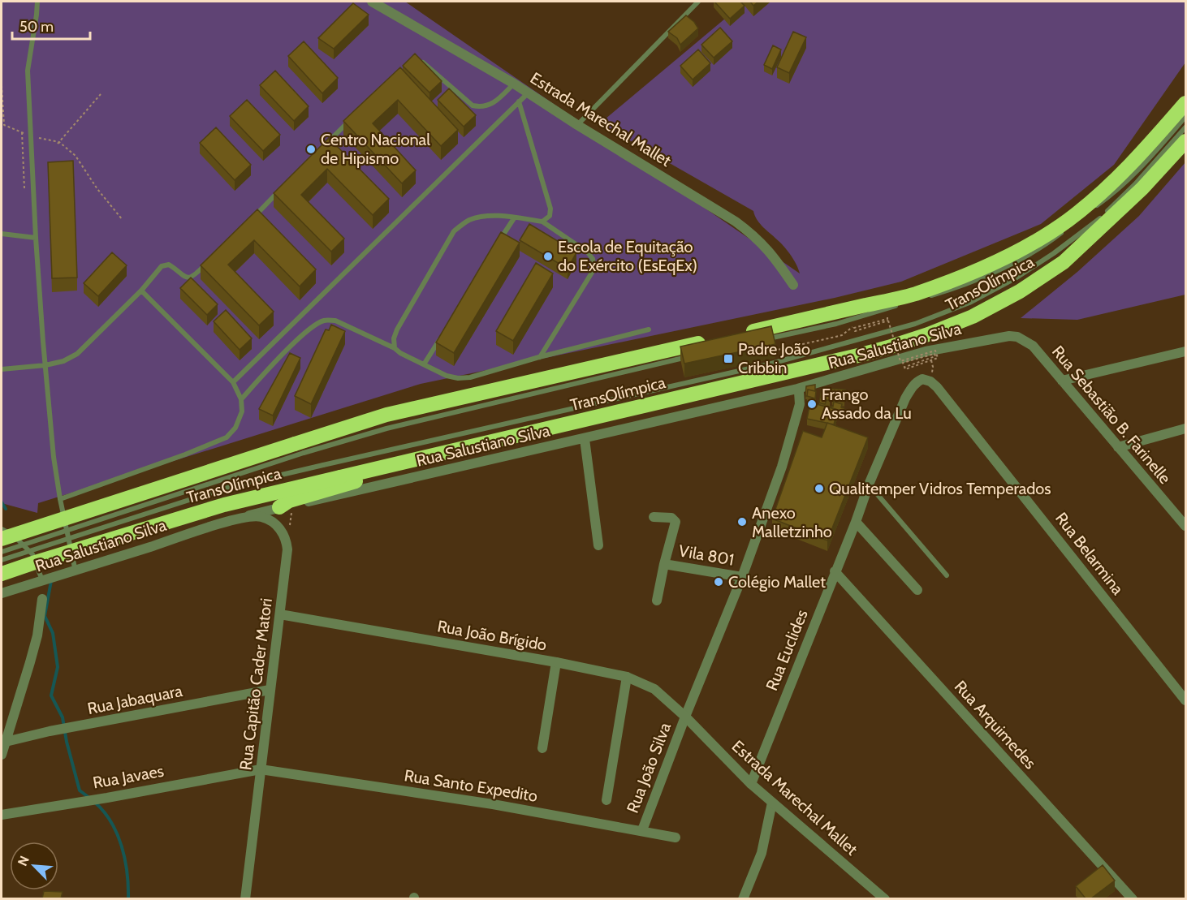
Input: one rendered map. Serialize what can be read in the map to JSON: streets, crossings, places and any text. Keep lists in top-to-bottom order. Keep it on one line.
{"streets":{"highway":["TransOlímpica"],"street":["Estrada Marechal Mallet","Rua Salustiano Silva","Rua Sebastião B. Farinelle","Rua Belarmina","Vila 801","Rua João Brígido","Rua Euclides","Rua Capitão Cader Matori","Rua Jabaquara","Rua Arquimedes","Rua João Silva","Rua Javaes","Rua Santo Expedito"]},"crossings":[["Estrada Marechal Mallet","Rua João Brígido"],["Estrada Marechal Mallet","Rua Euclides"],["Estrada Marechal Mallet","Rua João Silva"],["Rua Salustiano Silva","Rua Sebastião B. Farinelle"],["Rua Salustiano Silva","Rua Capitão Cader Matori"],["Rua Belarmina","Rua Euclides"],["Rua João Brígido","Rua Capitão Cader Matori"],["Rua João Brígido","Rua João Silva"],["Rua Euclides","Rua Arquimedes"],["Rua Capitão Cader Matori","Rua Jabaquara"],["Rua Capitão Cader Matori","Rua Javaes"],["Rua Capitão Cader Matori","Rua Santo Expedito"],["Rua João Silva","Rua Santo Expedito"],["Rua Javaes","Rua Santo Expedito"]],"places":{"other":["Centro Nacional de Hipismo","Escola de Equitação do Exército (EsEqEx)","Frango Assado da Lu","Qualitemper Vidros Temperados","Anexo Malletzinho","Colégio Mallet"],"transit":["Padre João Cribbin"]},"scale_bar":"50 m","north":"top left"}
